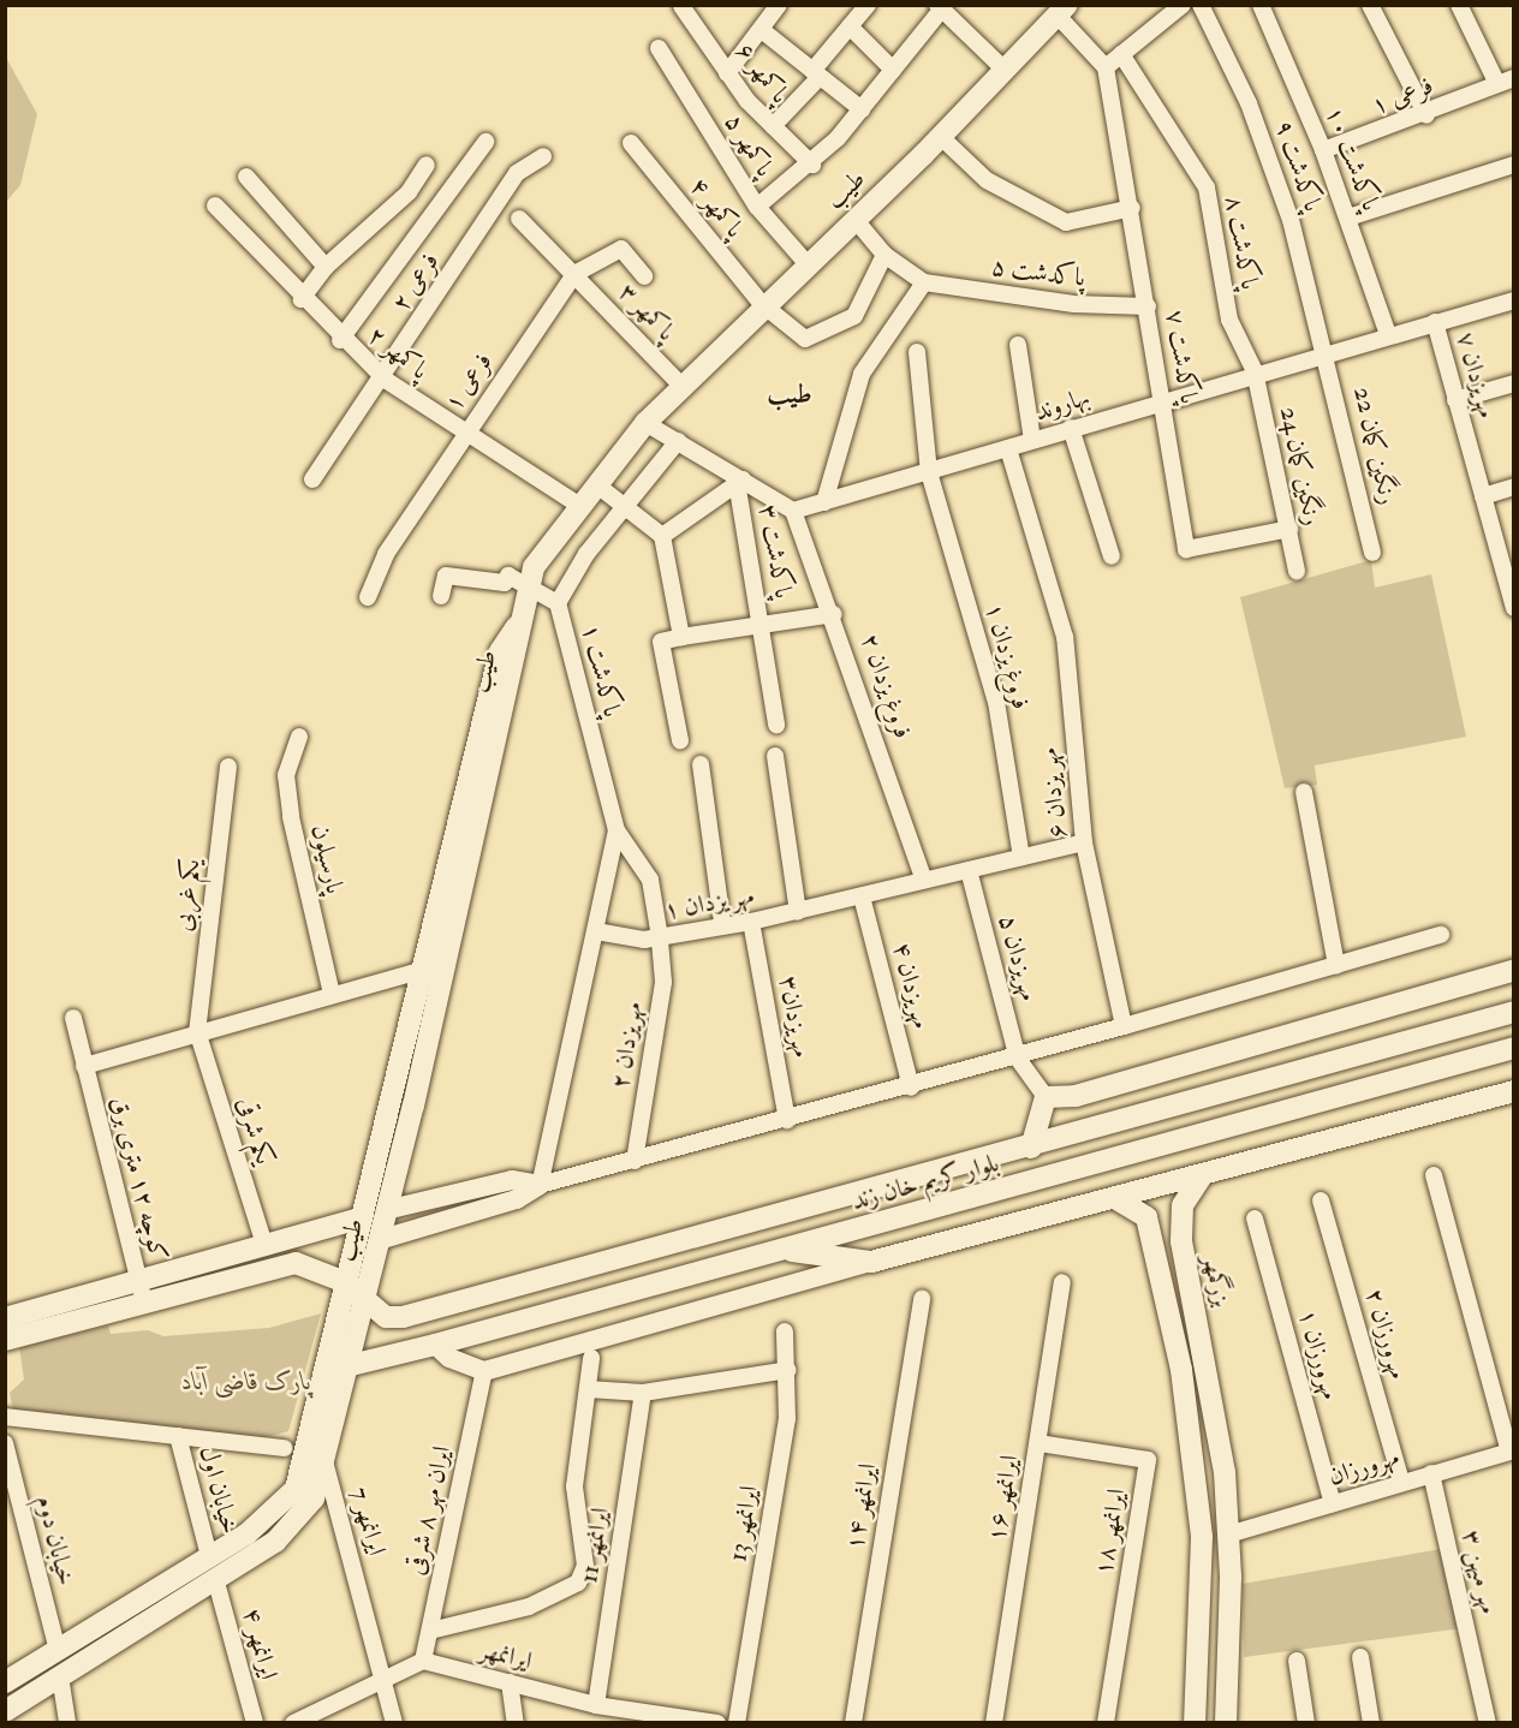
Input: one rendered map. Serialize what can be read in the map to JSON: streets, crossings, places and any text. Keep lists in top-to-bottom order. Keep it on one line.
{"streets":{"main road":["طیب","بلوار کریم خان زند","بزرگمهر"],"street":["پاکمهر ۶","فرعی ۱","پاکمهر ۵","پاکدشت ۱۰","پاکدشت ۹","پاکمهر ۴","پاکدشت ۸","پاکدشت ۵","فرعی ۲","پاکمهر ۳","پاکمهر ۲","پاکدشت ۷","مهریزدان ۷","بهاروند","رنگین کمان 22","رنگین کمان 24","پاکدشت ۳","فروغ یزدان ۱","پاکدشت ۱","فروغ یزدان ۲","مهر یزدان ۶","پارسیلون","یکم غربی","مهر یزدان ۱","مهریزدان ۵","مهریزدان ۴","مهریزدان۳","مهریزدان ۲","یکم شرقی","کوچه ۱۲ متری برق","مهرورزان ۲","مهرورزان ۱","مهرورزان","خیابان اول","ایرانمهر ۱۶","ایرانمهر ۱۴","ایران مهر ٨ شرقی","ایرانمهر 7","ایرانمهر 13","ایرانمهر ۱۸","خیابان دوم","ایرانمهر 11","مهر میهن ۳","ایرانمهر ۴","ایرانمهر"]},"crossings":[["فرعی ۱","پاکدشت ۱۰"],["فرعی ۱","پاکمهر ۳"],["فرعی ۱","پاکمهر ۲"],["پاکمهر ۵","طیب"],["پاکدشت ۱۰","بهاروند"],["پاکدشت ۹","بهاروند"],["پاکدشت ۹","رنگین کمان 22"],["طیب","پاکمهر ۴"],["طیب","پاکمهر ۳"],["طیب","پاکمهر ۲"],["طیب","بلوار کریم خان زند"],["طیب","خیابان اول"],["طیب","ایرانمهر 7"],["طیب","خیابان دوم"],["طیب","ایرانمهر ۴"],["پاکدشت ۸","بهاروند"],["پاکدشت ۸","رنگین کمان 24"],["پاکدشت ۵","پاکدشت ۷"],["فرعی ۲","پاکمهر ۲"],["پاکدشت ۷","بهاروند"],["پاکدشت ۷","رنگین کمان 24"],["مهریزدان ۷","بهاروند"],["بهاروند","رنگین کمان 22"],["بهاروند","رنگین کمان 24"],["بهاروند","فروغ یزدان ۱"],["بهاروند","فروغ یزدان ۲"],["بهاروند","مهر یزدان ۶"],["فروغ یزدان ۱","مهر یزدان ۱"],["پاکدشت ۱","مهر یزدان ۱"],["پاکدشت ۱","مهریزدان ۲"],["فروغ یزدان ۲","مهر یزدان ۱"],["مهر یزدان ۶","مهر یزدان ۱"],["یکم غربی","یکم شرقی"],["مهر یزدان ۱","مهریزدان ۵"],["مهر یزدان ۱","مهریزدان ۴"],["مهر یزدان ۱","مهریزدان۳"],["مهر یزدان ۱","مهریزدان ۲"],["کوچه ۱۲ متری برق","بلوار کریم خان زند"],["بزرگمهر","مهرورزان"],["مهرورزان ۲","مهرورزان"],["مهرورزان ۱","مهرورزان"],["مهرورزان","مهر میهن ۳"],["خیابان اول","ایرانمهر ۴"],["ایرانمهر ۱۶","ایرانمهر ۱۸"],["ایران مهر ٨ شرقی","ایرانمهر"],["ایرانمهر 11","ایرانمهر"]],"districts":["طیب"],"parks":["پارک قاضی آباد"]}
